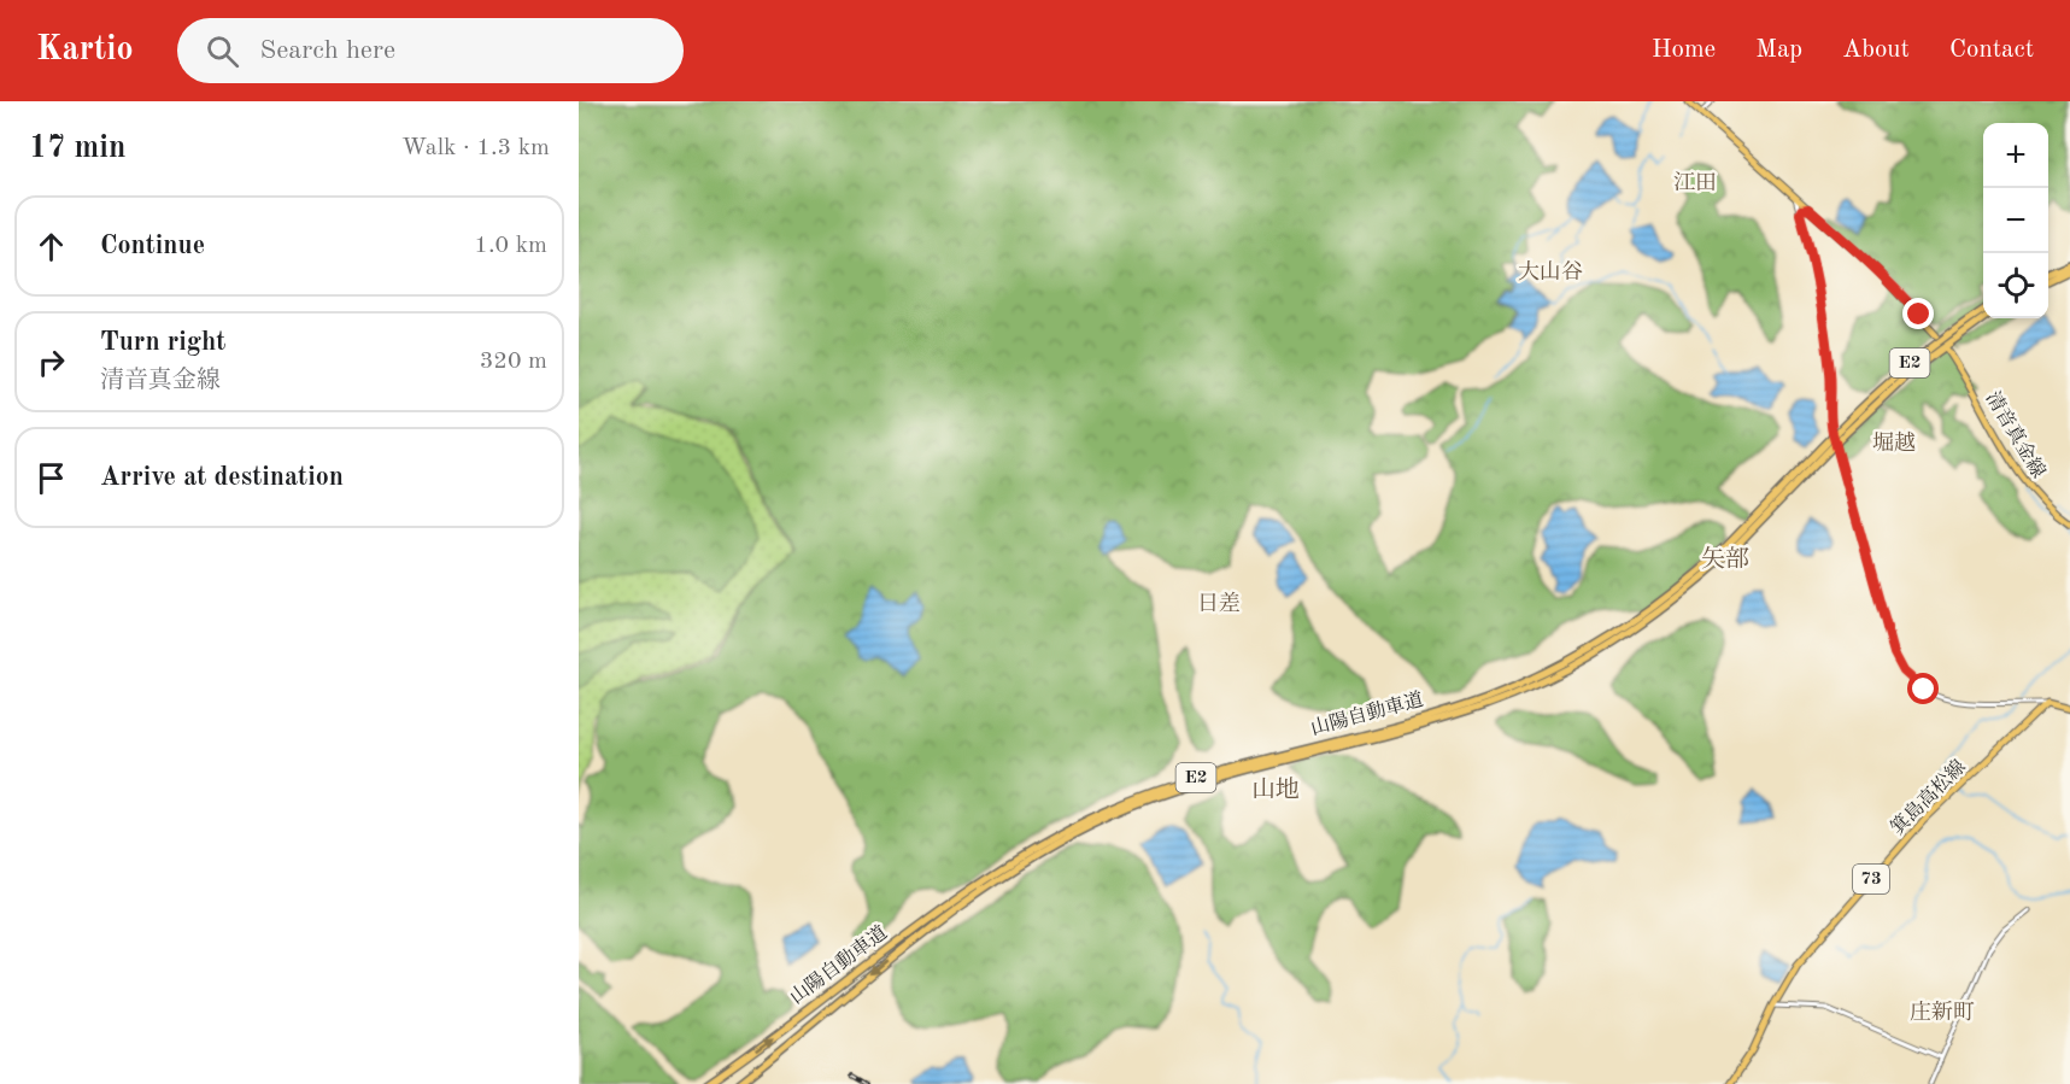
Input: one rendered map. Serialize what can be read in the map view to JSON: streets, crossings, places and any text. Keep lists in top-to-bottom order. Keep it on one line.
{"streets":{"highway":["E2","山陽自動車道"],"main road":["清音真金線","箕島高松線","73"]},"districts":["江田","大山谷","堀越","矢部","日差","山地","庄新町"],"page":{"header":"Kartio","search":"Search here","nav":["Home","Map","About","Contact"],"heading":["17 min","Walk · 1.3 km"],"map_buttons":["+","−"],"list":[["Continue","1.0 km"],["Turn right","清音真金線","320 m"],"Arrive at destination"]}}
